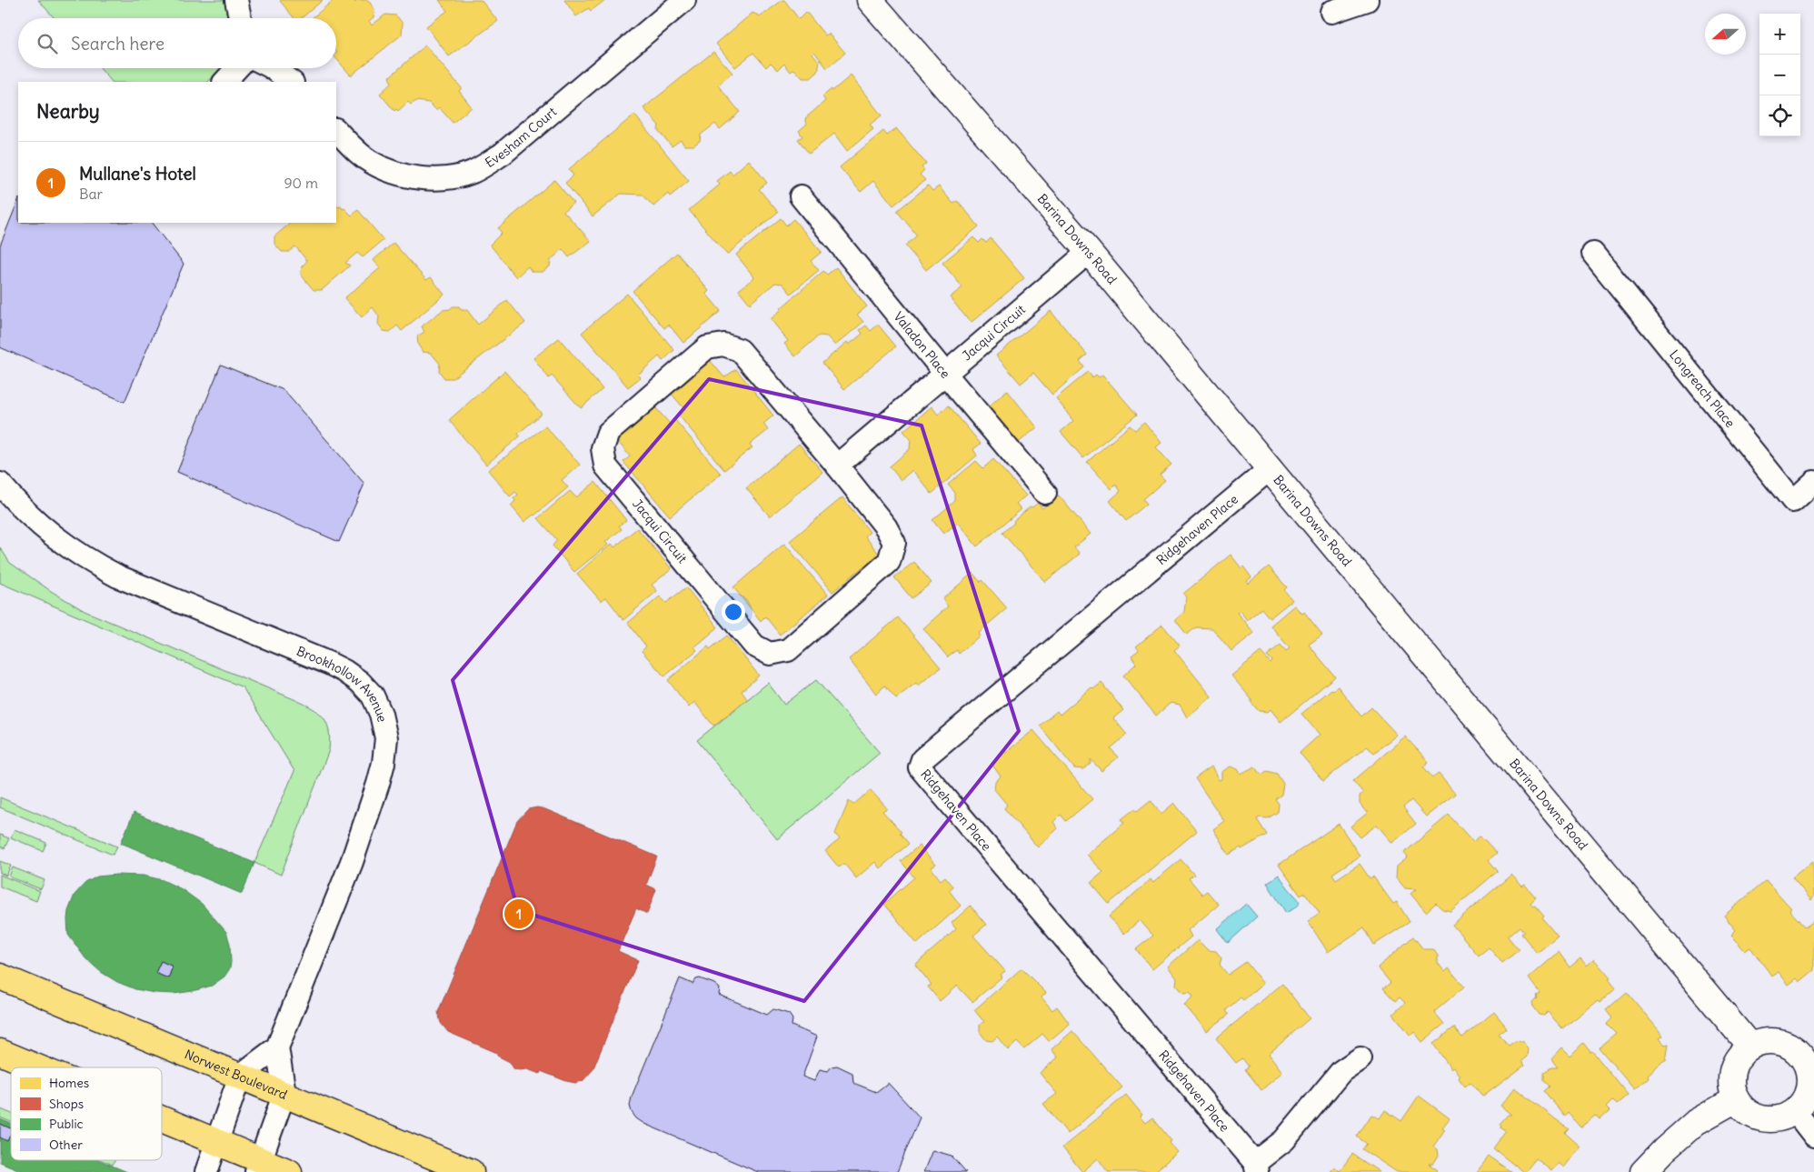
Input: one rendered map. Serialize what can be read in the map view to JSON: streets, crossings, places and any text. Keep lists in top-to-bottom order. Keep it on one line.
{"streets":{"main road":["Norwest Boulevard"],"street":["Evesham Court","Barina Downs Road","Jacqui Circuit","Valadon Place","Longreach Place","Ridgehaven Place","Brookhollow Avenue"]},"crossings":[["Barina Downs Road","Jacqui Circuit"],["Barina Downs Road","Ridgehaven Place"],["Jacqui Circuit","Valadon Place"]],"legend":["Homes","Shops","Public","Other"],"north":"left","page":{"map_buttons":["+","−"],"search":"Search here","heading":"Nearby","list":[{"mark":"1","name":"Mullane's Hotel","note":"Bar","value":"90 m"}],"pins":"1"}}
